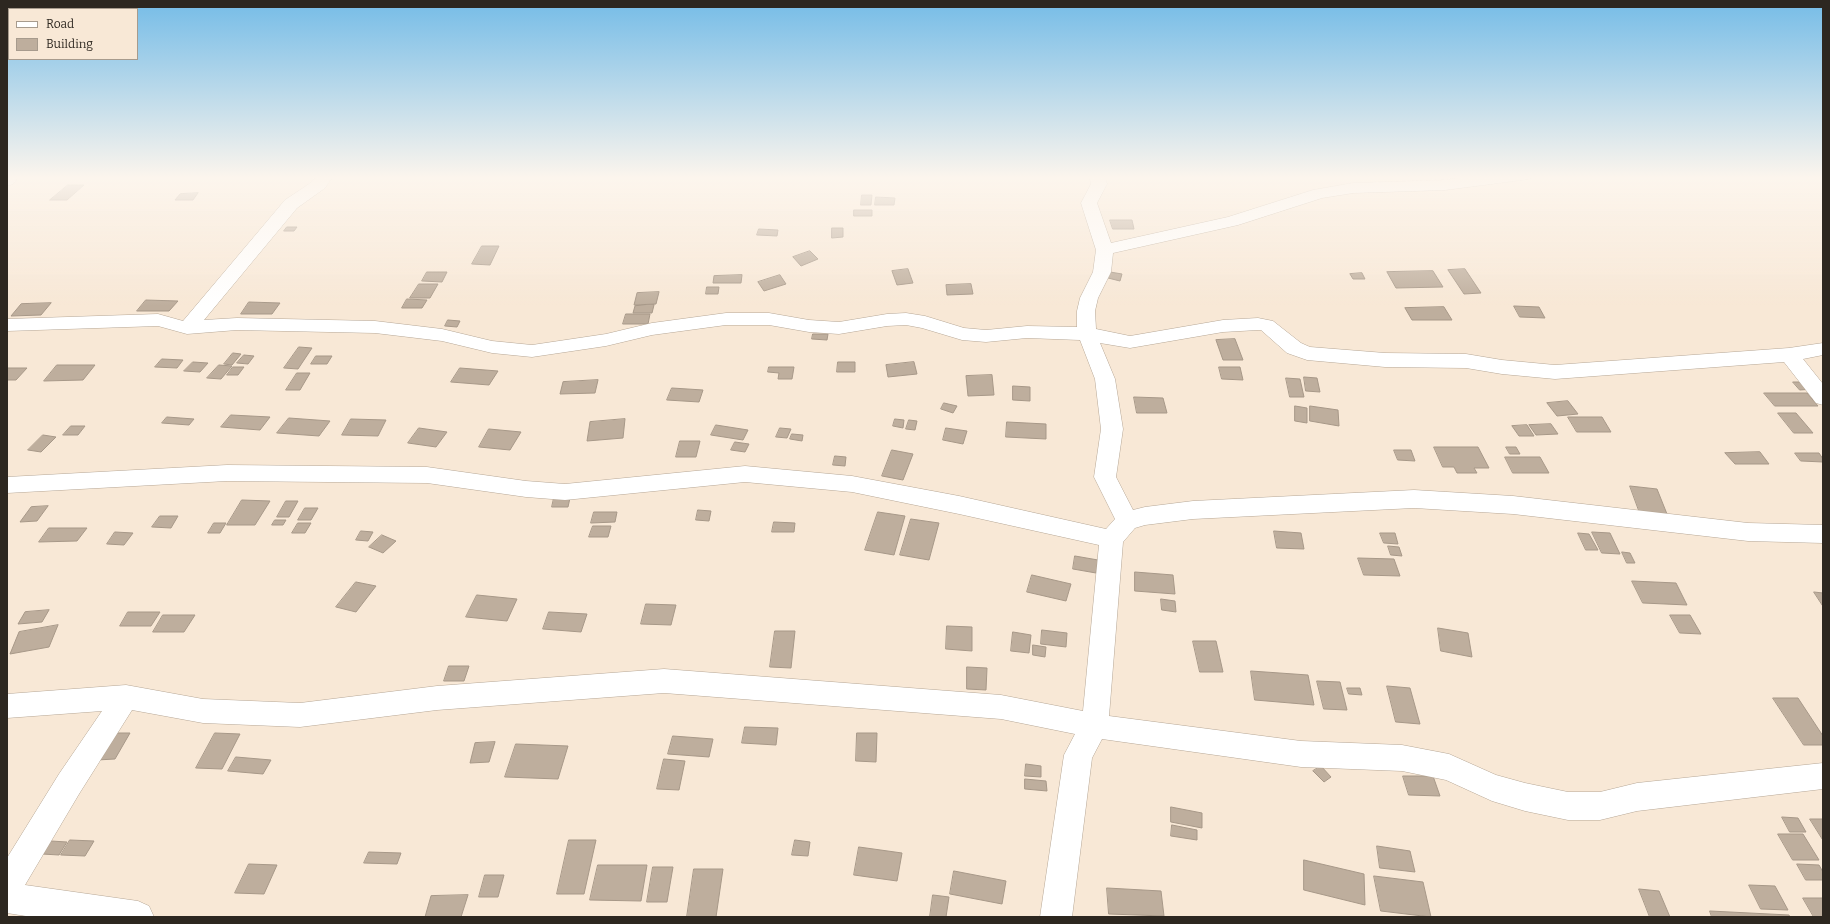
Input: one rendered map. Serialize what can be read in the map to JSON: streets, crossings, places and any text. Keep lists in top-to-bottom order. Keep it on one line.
{"legend":["Road","Building"]}
